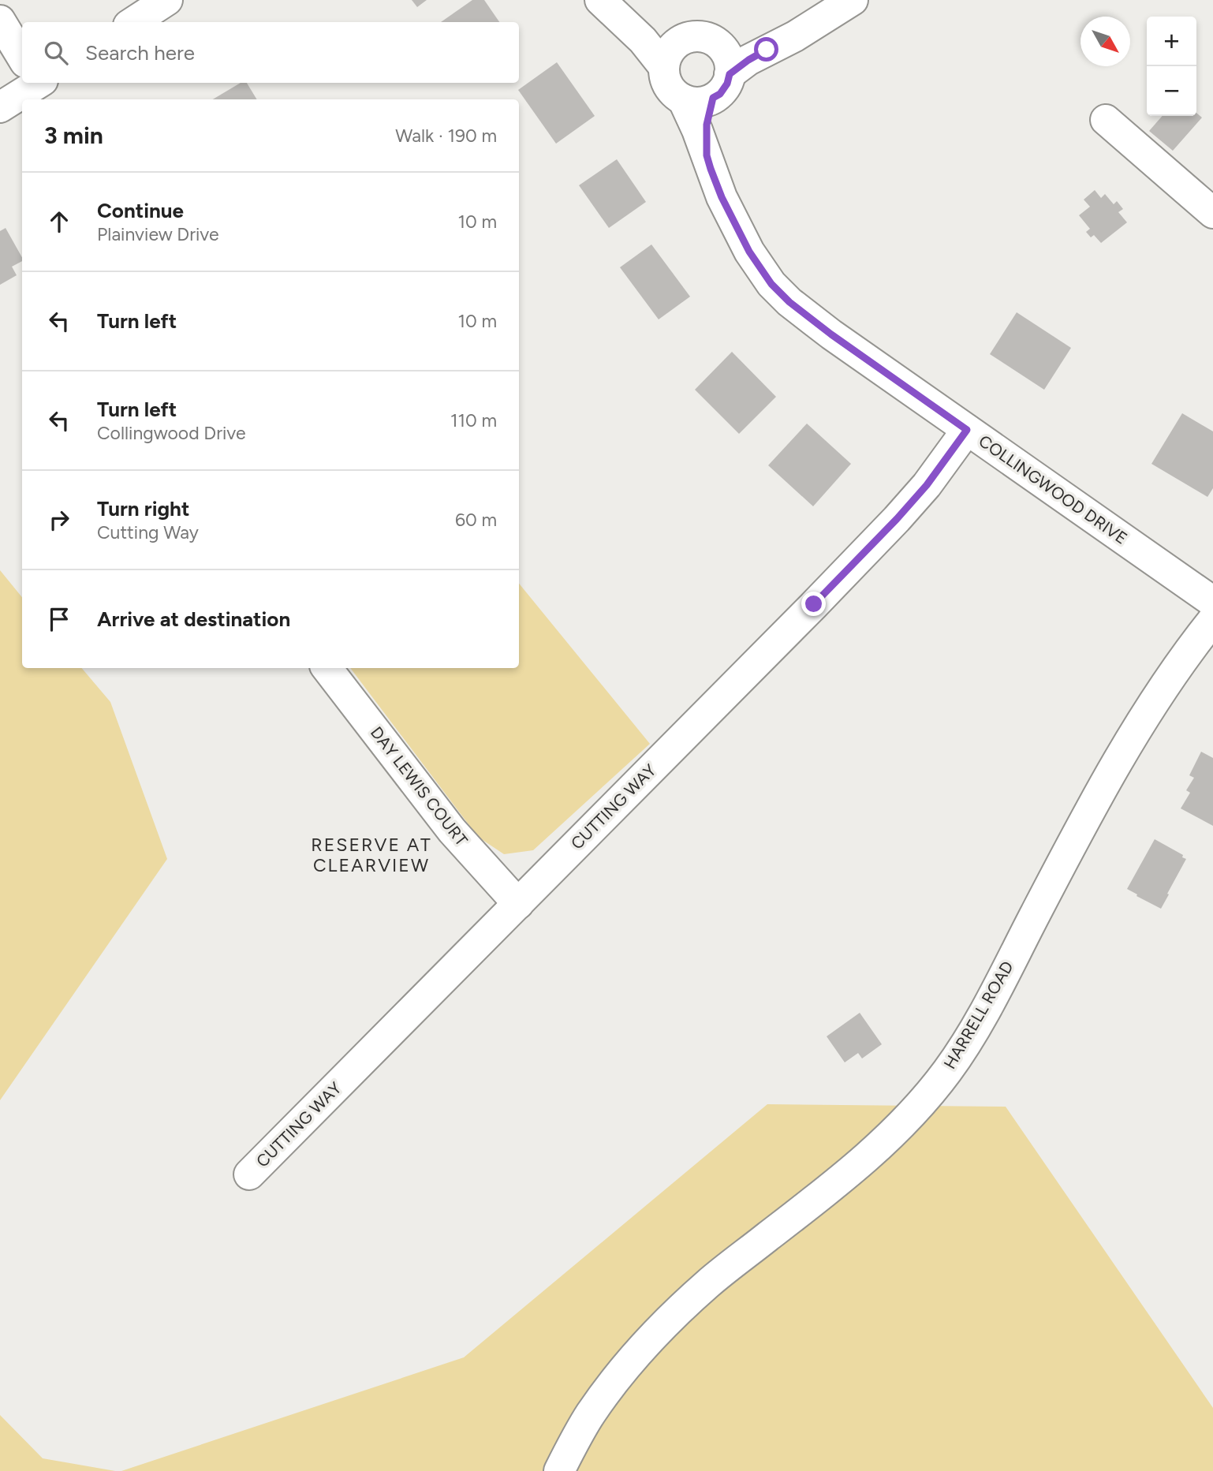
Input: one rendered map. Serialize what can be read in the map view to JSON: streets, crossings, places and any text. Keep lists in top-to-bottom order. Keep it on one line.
{"streets":{"street":["COLLINGWOOD DRIVE","DAY LEWIS COURT","CUTTING WAY","HARRELL ROAD"]},"crossings":[["COLLINGWOOD DRIVE","CUTTING WAY"],["DAY LEWIS COURT","CUTTING WAY"]],"districts":["RESERVE AT CLEARVIEW"],"north":"bottom right","page":{"map_buttons":["+","−"],"search":"Search here","heading":["3 min","Walk · 190 m"],"list":[["Continue","Plainview Drive","10 m"],["Turn left","10 m"],["Turn left","Collingwood Drive","110 m"],["Turn right","Cutting Way","60 m"],"Arrive at destination"]}}
